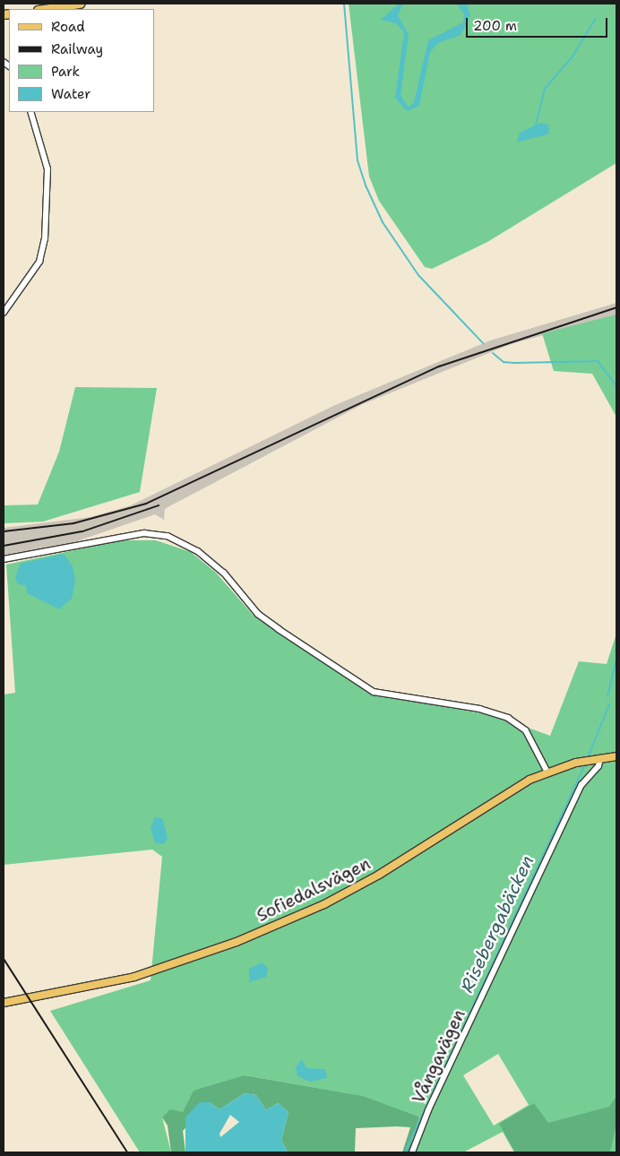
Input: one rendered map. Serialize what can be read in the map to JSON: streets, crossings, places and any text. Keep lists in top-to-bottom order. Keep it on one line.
{"streets":{"main road":["Sofiedalsvägen"],"street":["Vångavägen"]},"crossings":[["Sofiedalsvägen","Vångavägen"]],"water":["Risebergabäcken"],"legend":["Road","Railway","Park","Water"],"scale_bar":"200 m"}
